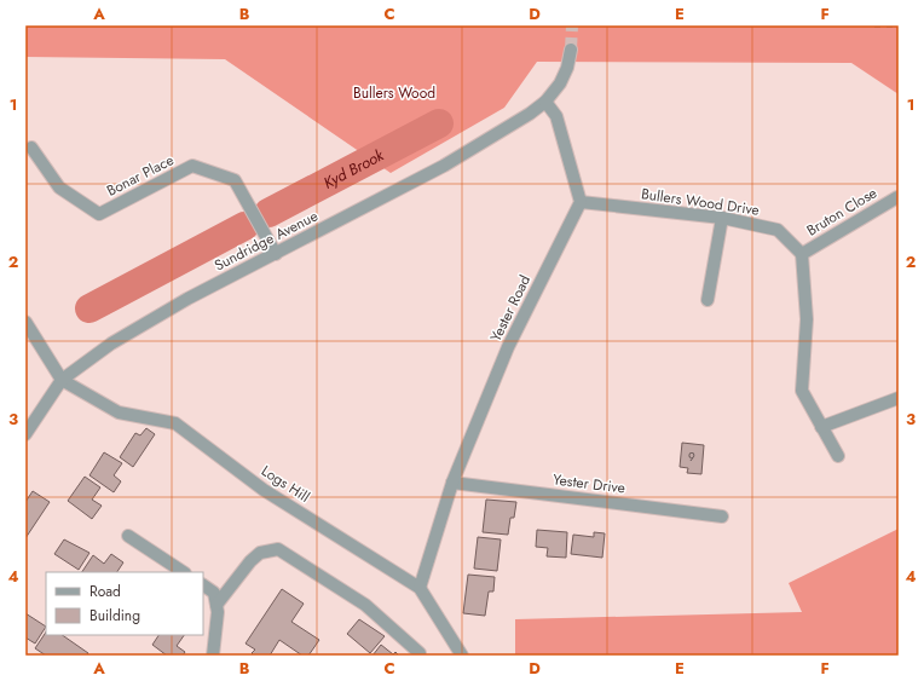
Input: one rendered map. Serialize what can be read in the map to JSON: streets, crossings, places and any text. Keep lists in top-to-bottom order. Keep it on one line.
{"streets":{"street":["Bonar Place","Bullers Wood Drive","Bruton Close","Sundridge Avenue","Yester Road","Logs Hill","Yester Drive"]},"crossings":[["Bonar Place","Sundridge Avenue"],["Bullers Wood Drive","Bruton Close"],["Bullers Wood Drive","Yester Road"],["Sundridge Avenue","Logs Hill"],["Yester Road","Logs Hill"],["Yester Road","Yester Drive"]],"water":["Kyd Brook"],"parks":["Bullers Wood"],"house_numbers":["9"],"legend":["Road","Building"],"grid":{"columns":["A","B","C","D","E","F"],"rows":["1","2","3","4"]}}
